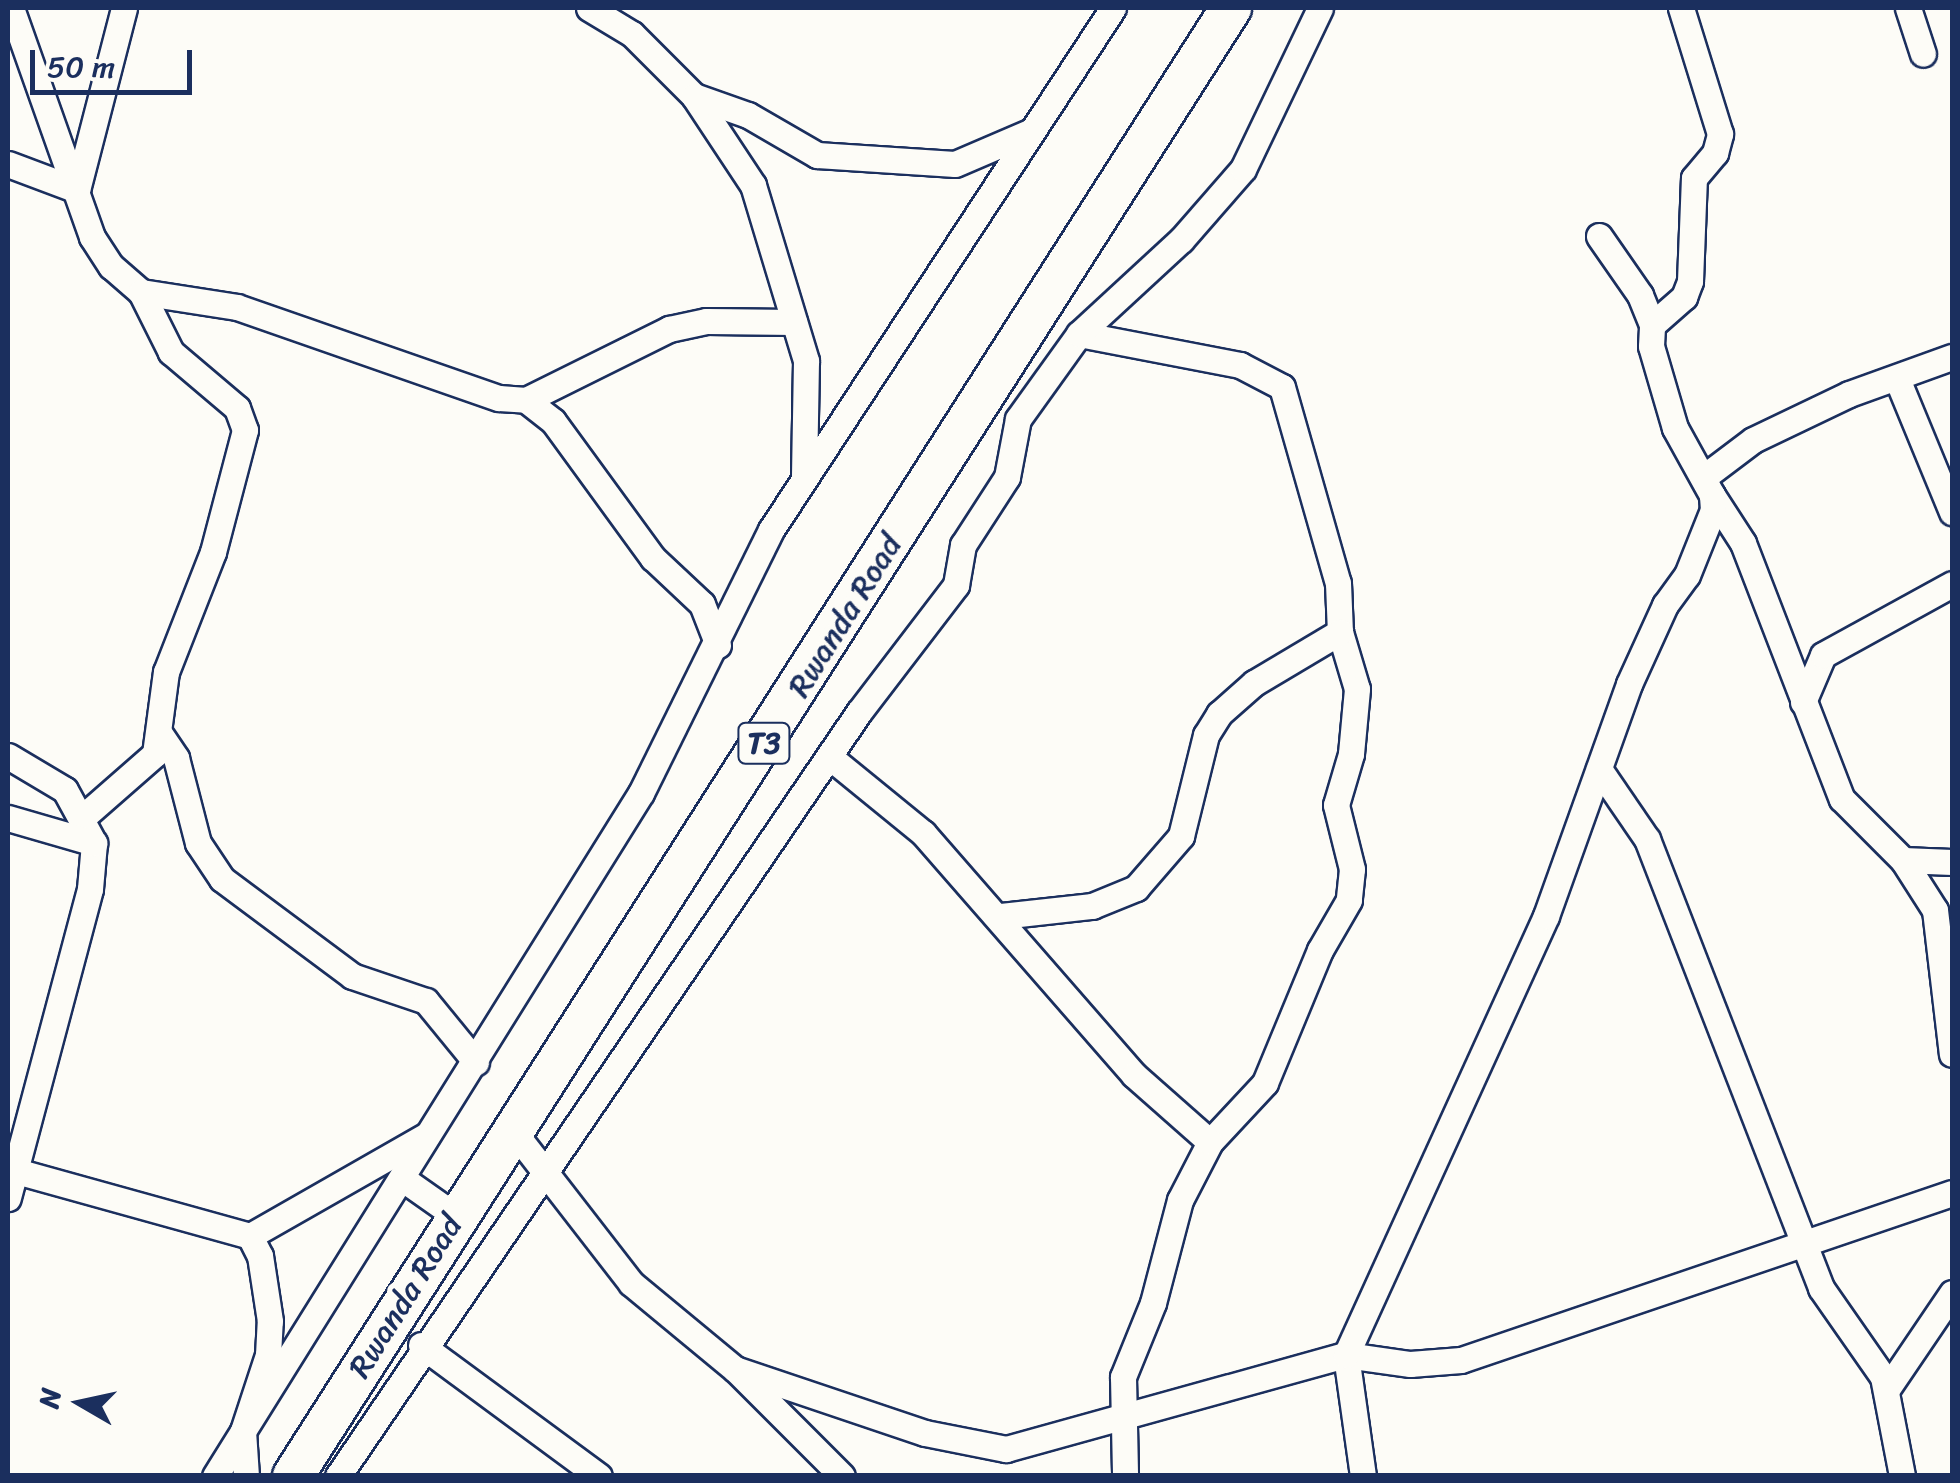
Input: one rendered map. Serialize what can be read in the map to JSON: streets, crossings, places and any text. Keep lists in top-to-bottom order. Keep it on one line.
{"streets":{"highway":["Rwanda Road","T3"]},"scale_bar":"50 m","north":"left"}
